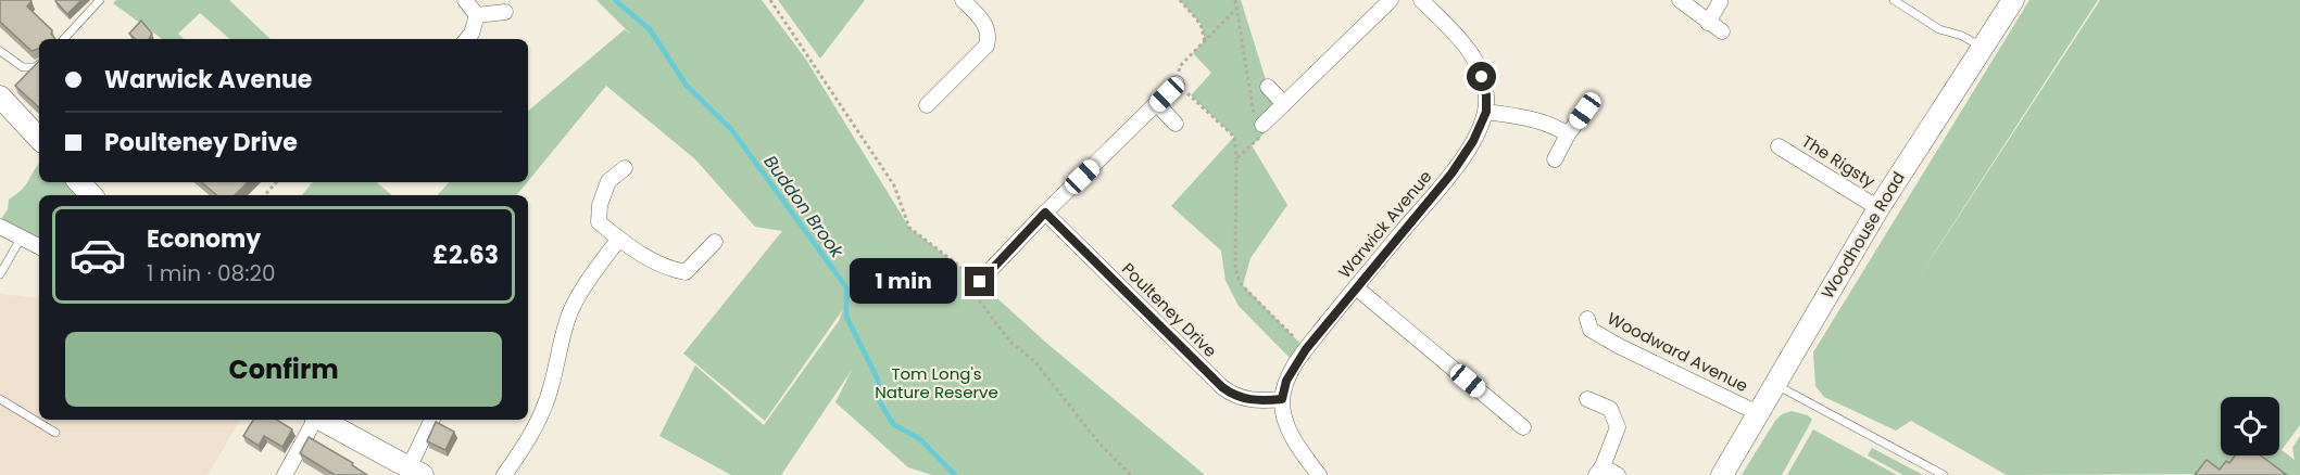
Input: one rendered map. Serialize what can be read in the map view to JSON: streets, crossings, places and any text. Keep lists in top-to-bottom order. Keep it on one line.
{"streets":{"street":["The Rigsty","Warwick Avenue","Woodhouse Road","Poulteney Drive","Woodward Avenue"]},"crossings":[["The Rigsty","Woodhouse Road"],["Warwick Avenue","Poulteney Drive"],["Woodhouse Road","Woodward Avenue"]],"water":["Buddon Brook"],"parks":["Tom Long's Nature Reserve"],"page":{"banner":["Warwick Avenue","Poulteney Drive"],"list":[{"name":"Economy","note":"1 min · 08:20","value":"£2.63"}],"bubble":"1 min","buttons":"Confirm"}}
